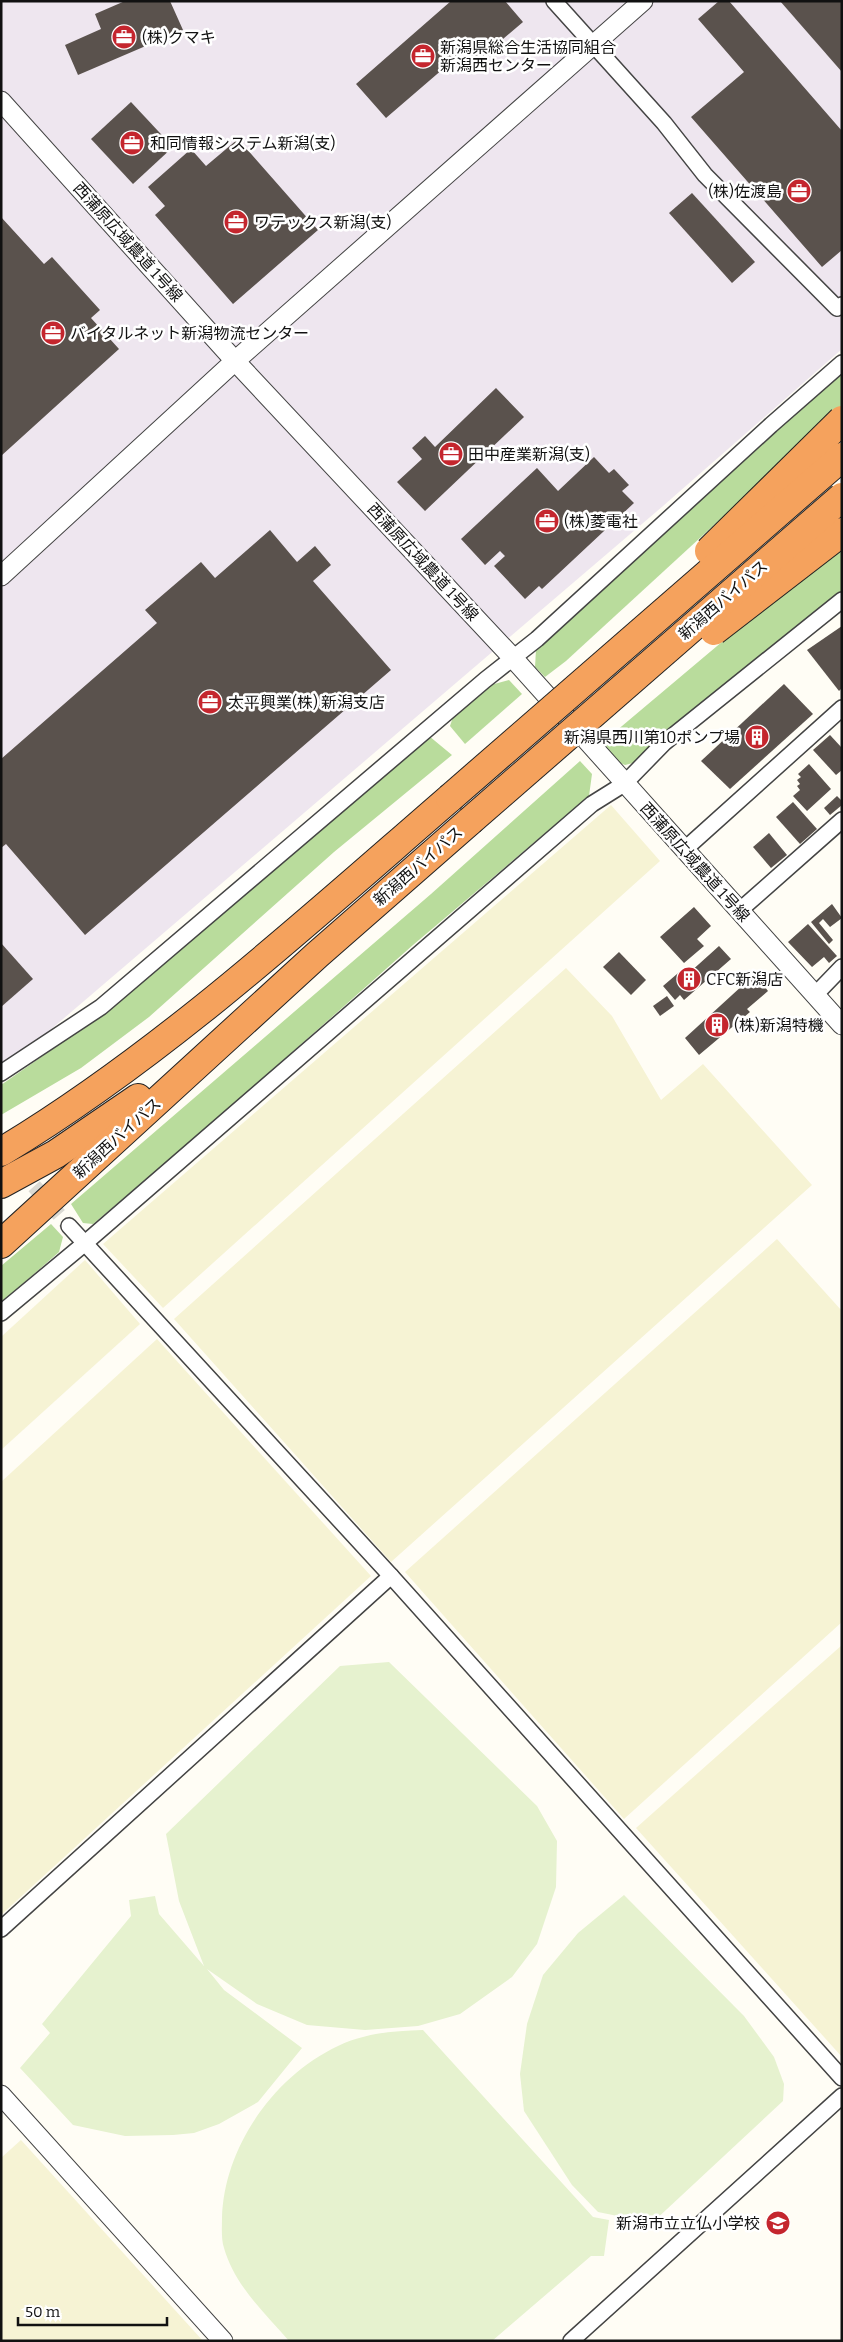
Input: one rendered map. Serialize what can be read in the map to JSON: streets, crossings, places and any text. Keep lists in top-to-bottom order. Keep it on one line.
{"streets":{"highway":["新潟西バイパス"],"street":["西蒲原広域農道 1号線"]},"places":{"office":["(株)クマキ","新潟県総合生活協同組合 新潟西センター","和同情報システム新潟(支)","(株)佐渡島","ワテックス新潟(支)","バイタルネット新潟物流センター","田中産業新潟(支)","(株)菱電社","太平興業(株) 新潟支店"],"building":["新潟県西川第10ポンプ場","CFC新潟店","(株)新潟特機"],"school or university":["新潟市立立仏小学校"]},"scale_bar":"50 m"}
